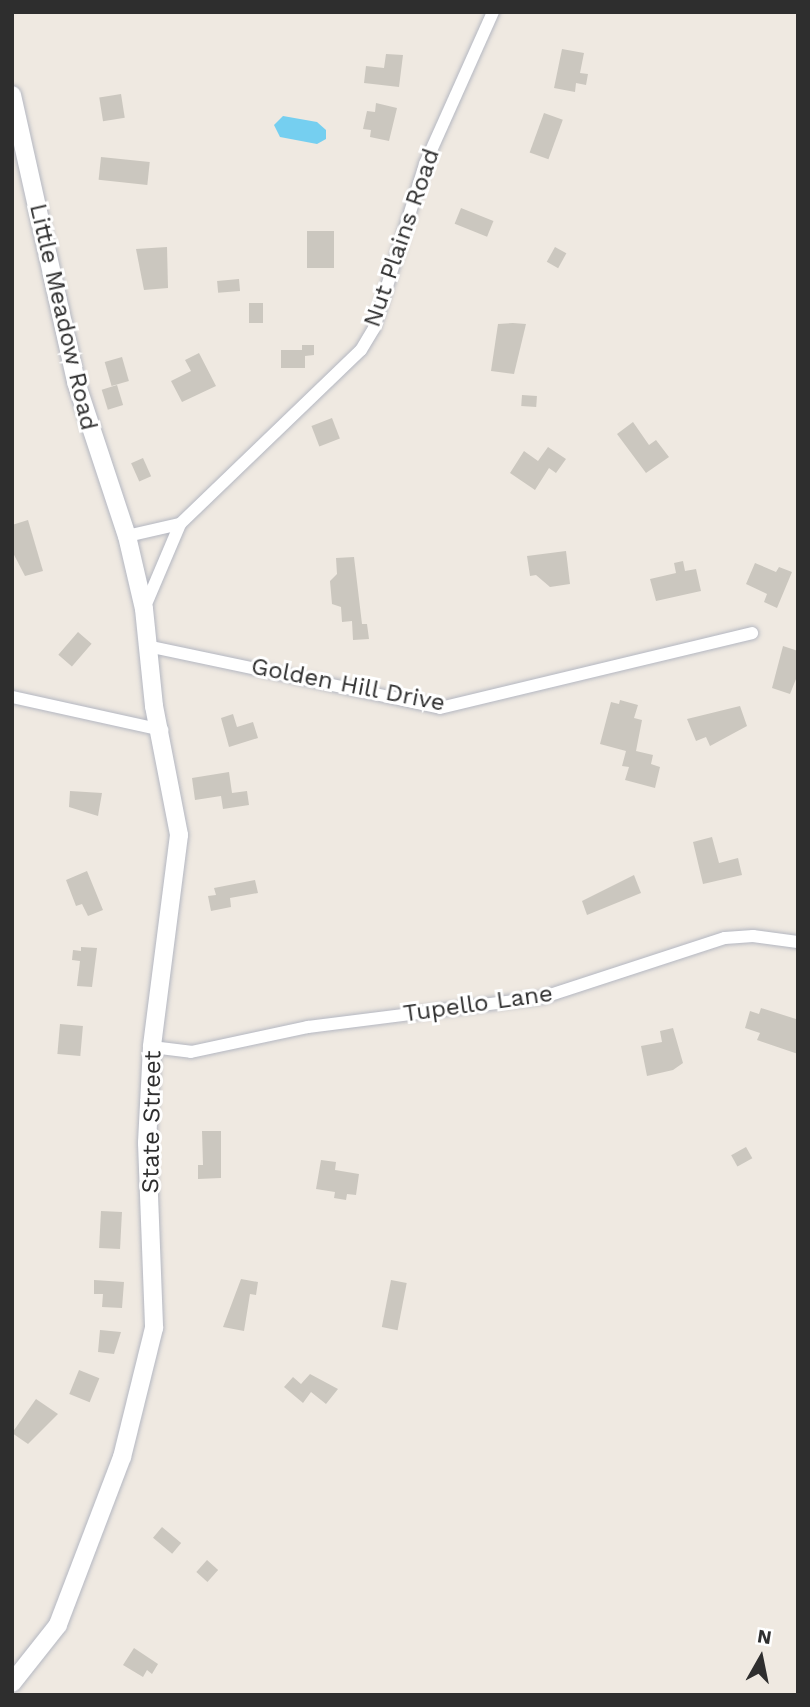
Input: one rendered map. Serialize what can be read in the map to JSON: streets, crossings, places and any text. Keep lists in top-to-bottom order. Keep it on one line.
{"streets":{"street":["Nut Plains Road","Little Meadow Road","Golden Hill Drive","Tupello Lane","State Street"]},"crossings":[["Nut Plains Road","State Street"],["Little Meadow Road","State Street"],["Golden Hill Drive","State Street"],["Tupello Lane","State Street"]],"north":"top"}
